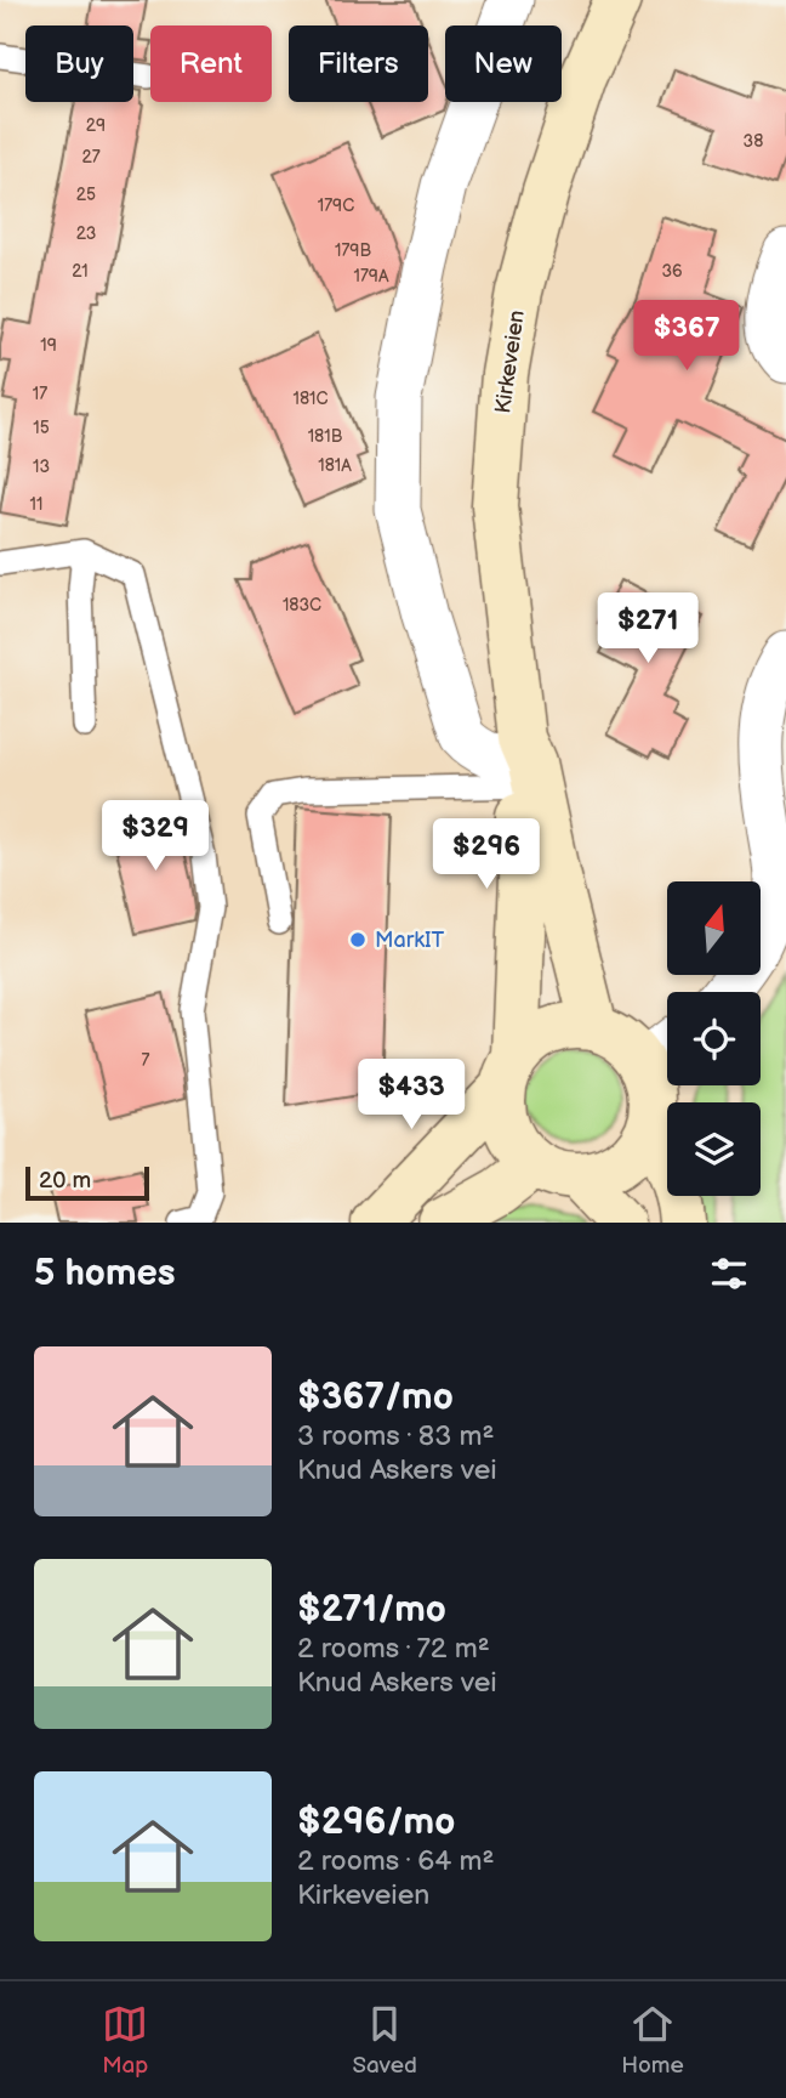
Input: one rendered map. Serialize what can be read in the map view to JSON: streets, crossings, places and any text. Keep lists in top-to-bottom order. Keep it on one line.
{"streets":{"main road":["Kirkeveien"]},"places":["MarkIT"],"house_numbers":["29","38","27","25","179C","23","179B","21","36","179A","19","17","181C","15","181B","181A","13","11","183C","7"],"scale_bar":"20 m","north":"top","page":{"chip":["Buy","Rent","Filters","New"],"price":["$367","$271","$329","$296","$433"],"scale":"20 m","heading":"5 homes","list":[{"name":"$367/mo","note":"3 rooms · 83 m² · Knud Askers vei"},{"name":"$271/mo","note":"2 rooms · 72 m² · Knud Askers vei"},{"name":"$296/mo","note":"2 rooms · 64 m² · Kirkeveien"}],"tabs":["Map","Saved","Home"]}}
